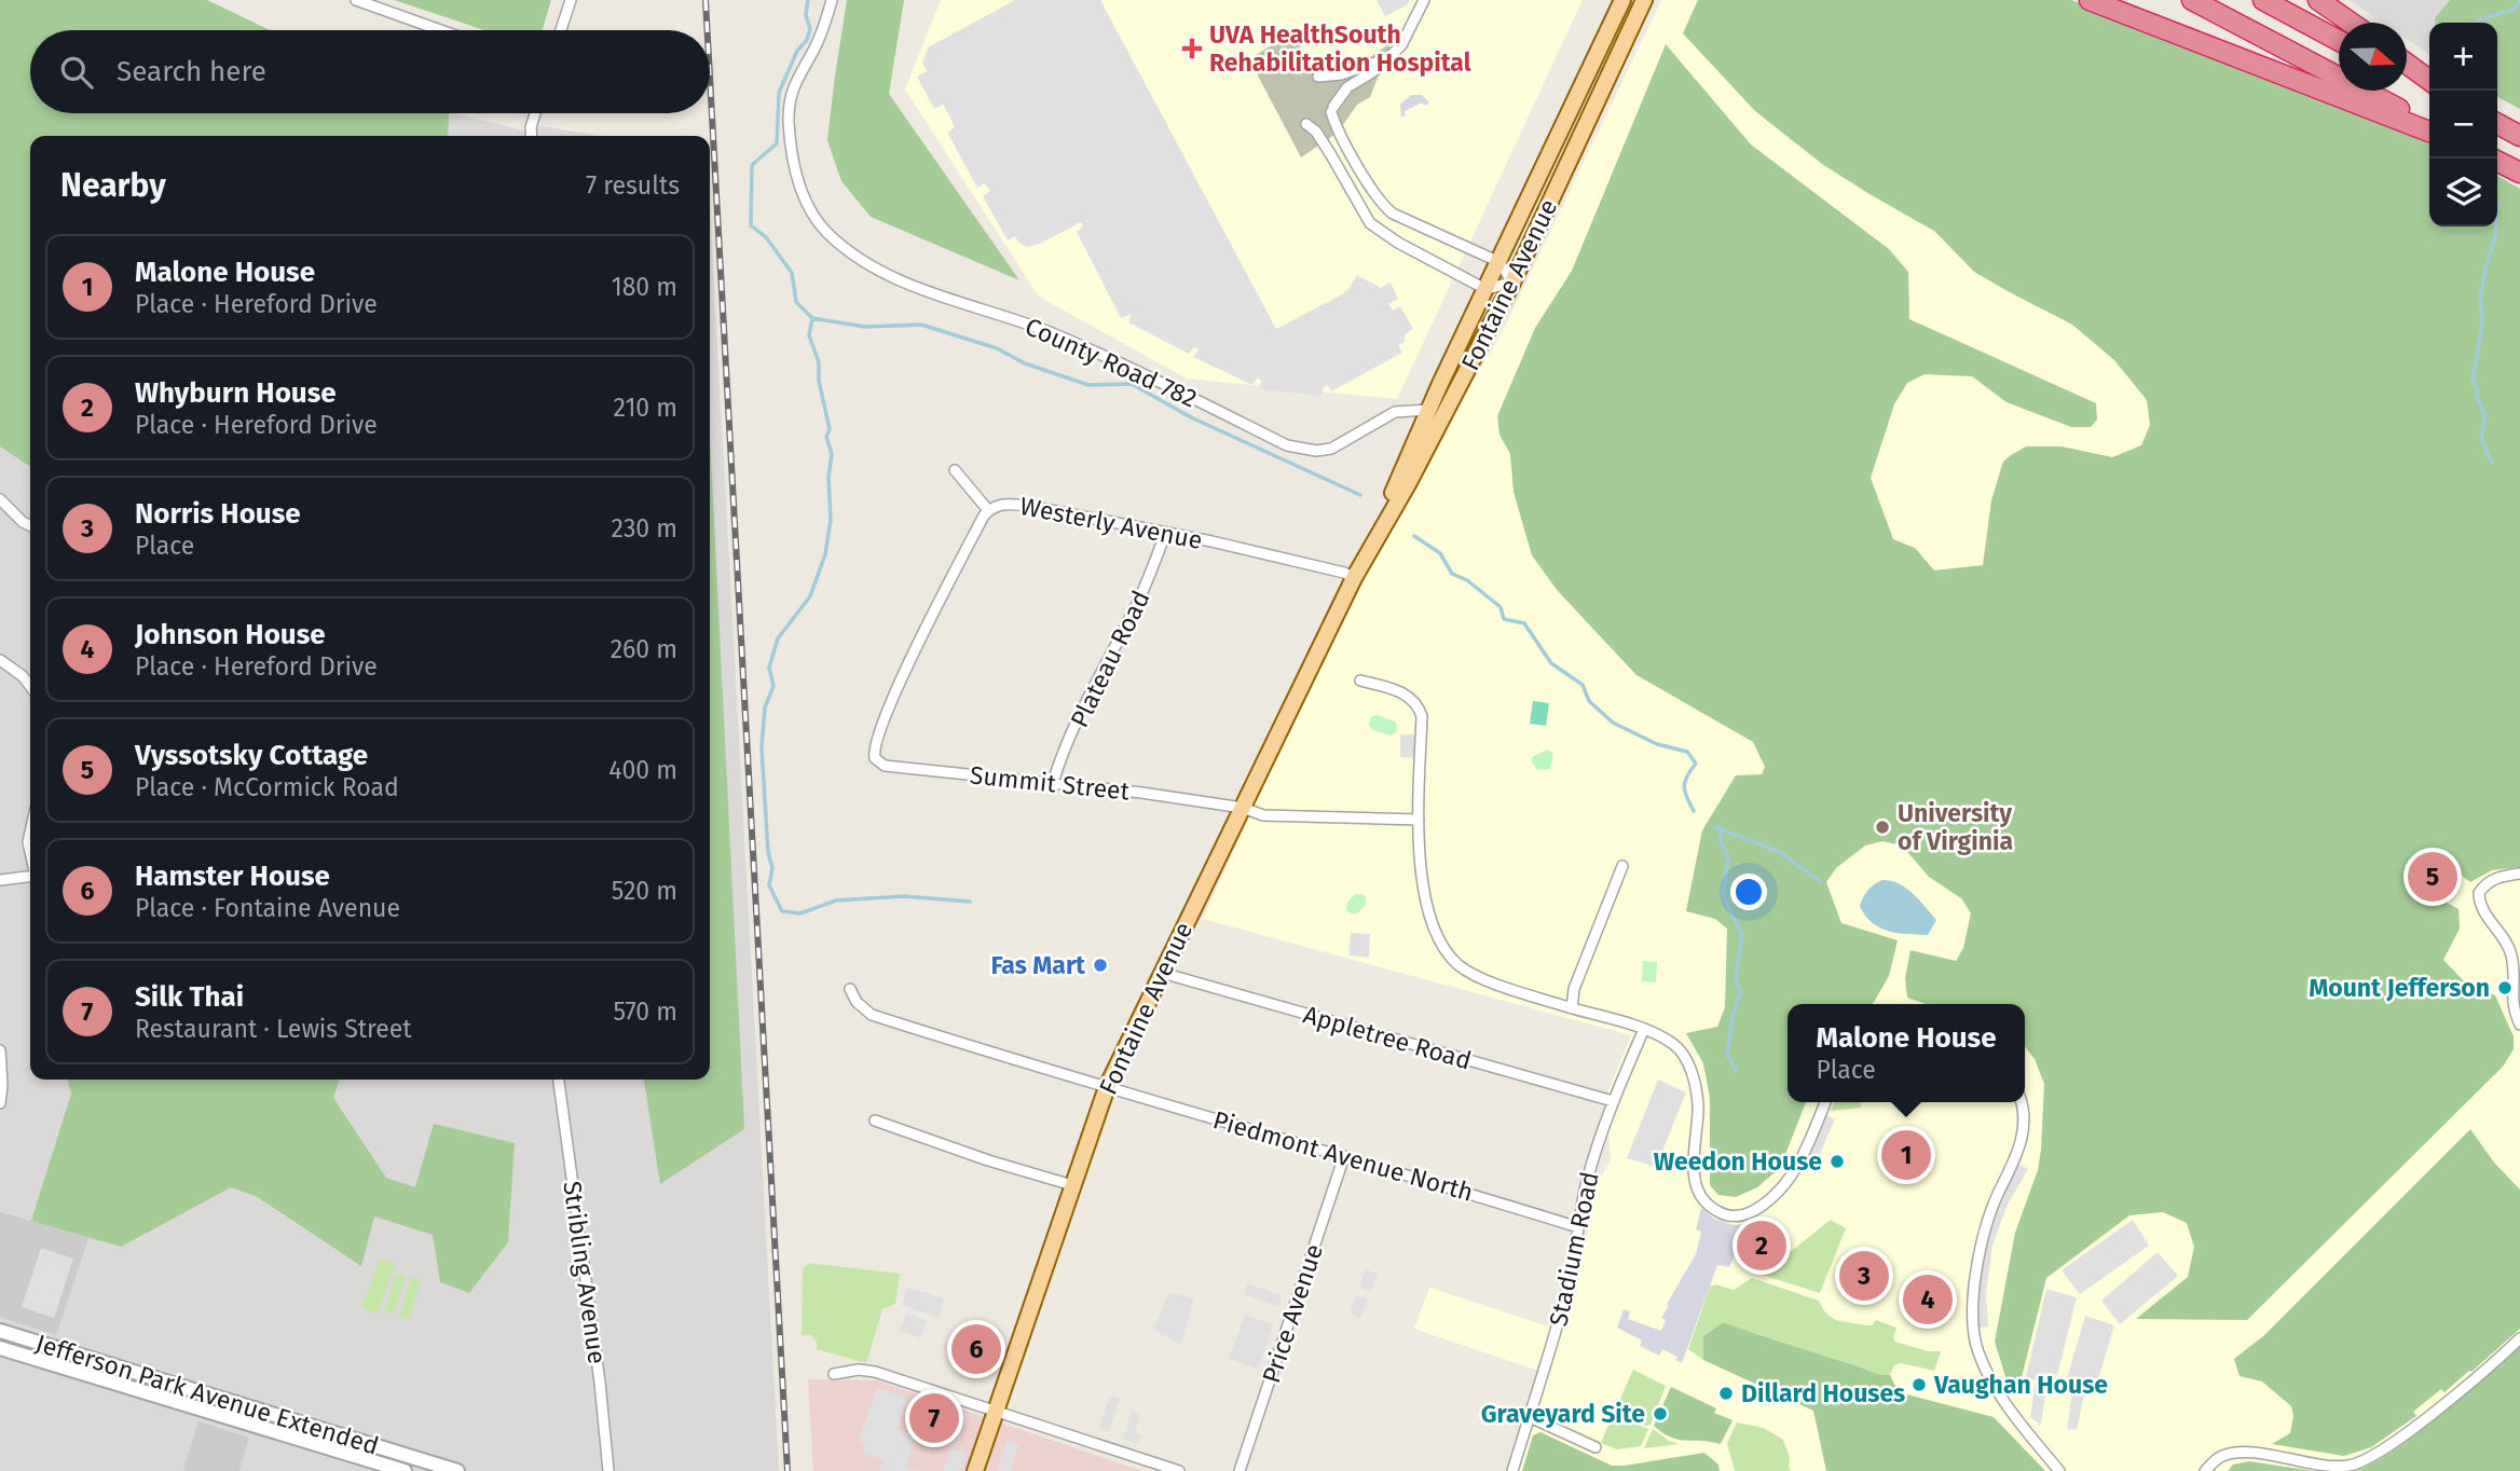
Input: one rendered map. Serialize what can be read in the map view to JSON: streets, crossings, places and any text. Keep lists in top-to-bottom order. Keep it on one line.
{"streets":{"main road":["Fontaine Avenue"],"street":["County Road 782","Westerly Avenue","Plateau Road","Summit Street","Appletree Road","Piedmont Avenue North","Stadium Road","Stribling Avenue","Price Avenue","Jefferson Park Avenue Extended"]},"crossings":[["Fontaine Avenue","County Road 782"],["Fontaine Avenue","Westerly Avenue"],["Fontaine Avenue","Summit Street"],["Fontaine Avenue","Appletree Road"],["Fontaine Avenue","Piedmont Avenue North"],["Westerly Avenue","Plateau Road"],["Westerly Avenue","Summit Street"],["Plateau Road","Summit Street"],["Appletree Road","Stadium Road"],["Piedmont Avenue North","Stadium Road"],["Piedmont Avenue North","Price Avenue"]],"places":{"health":["UVA HealthSouth Rehabilitation Hospital"],"other":["University of Virginia","Fas Mart","Mount Jefferson","Weedon House","Vaughan House","Dillard Houses","Graveyard Site"]},"north":"right","page":{"map_buttons":["+","−"],"search":"Search here","heading":["Nearby","7 results"],"list":[{"mark":"1","name":"Malone House","note":"Place · Hereford Drive","value":"180 m"},{"mark":"2","name":"Whyburn House","note":"Place · Hereford Drive","value":"210 m"},{"mark":"3","name":"Norris House","note":"Place","value":"230 m"},{"mark":"4","name":"Johnson House","note":"Place · Hereford Drive","value":"260 m"},{"mark":"5","name":"Vyssotsky Cottage","note":"Place · McCormick Road","value":"400 m"},{"mark":"6","name":"Hamster House","note":"Place · Fontaine Avenue","value":"520 m"},{"mark":"7","name":"Silk Thai","note":"Restaurant · Lewis Street","value":"570 m"}],"pins":["5","1","2","3","4","6","7"],"popup":["Malone House","Place"]}}
